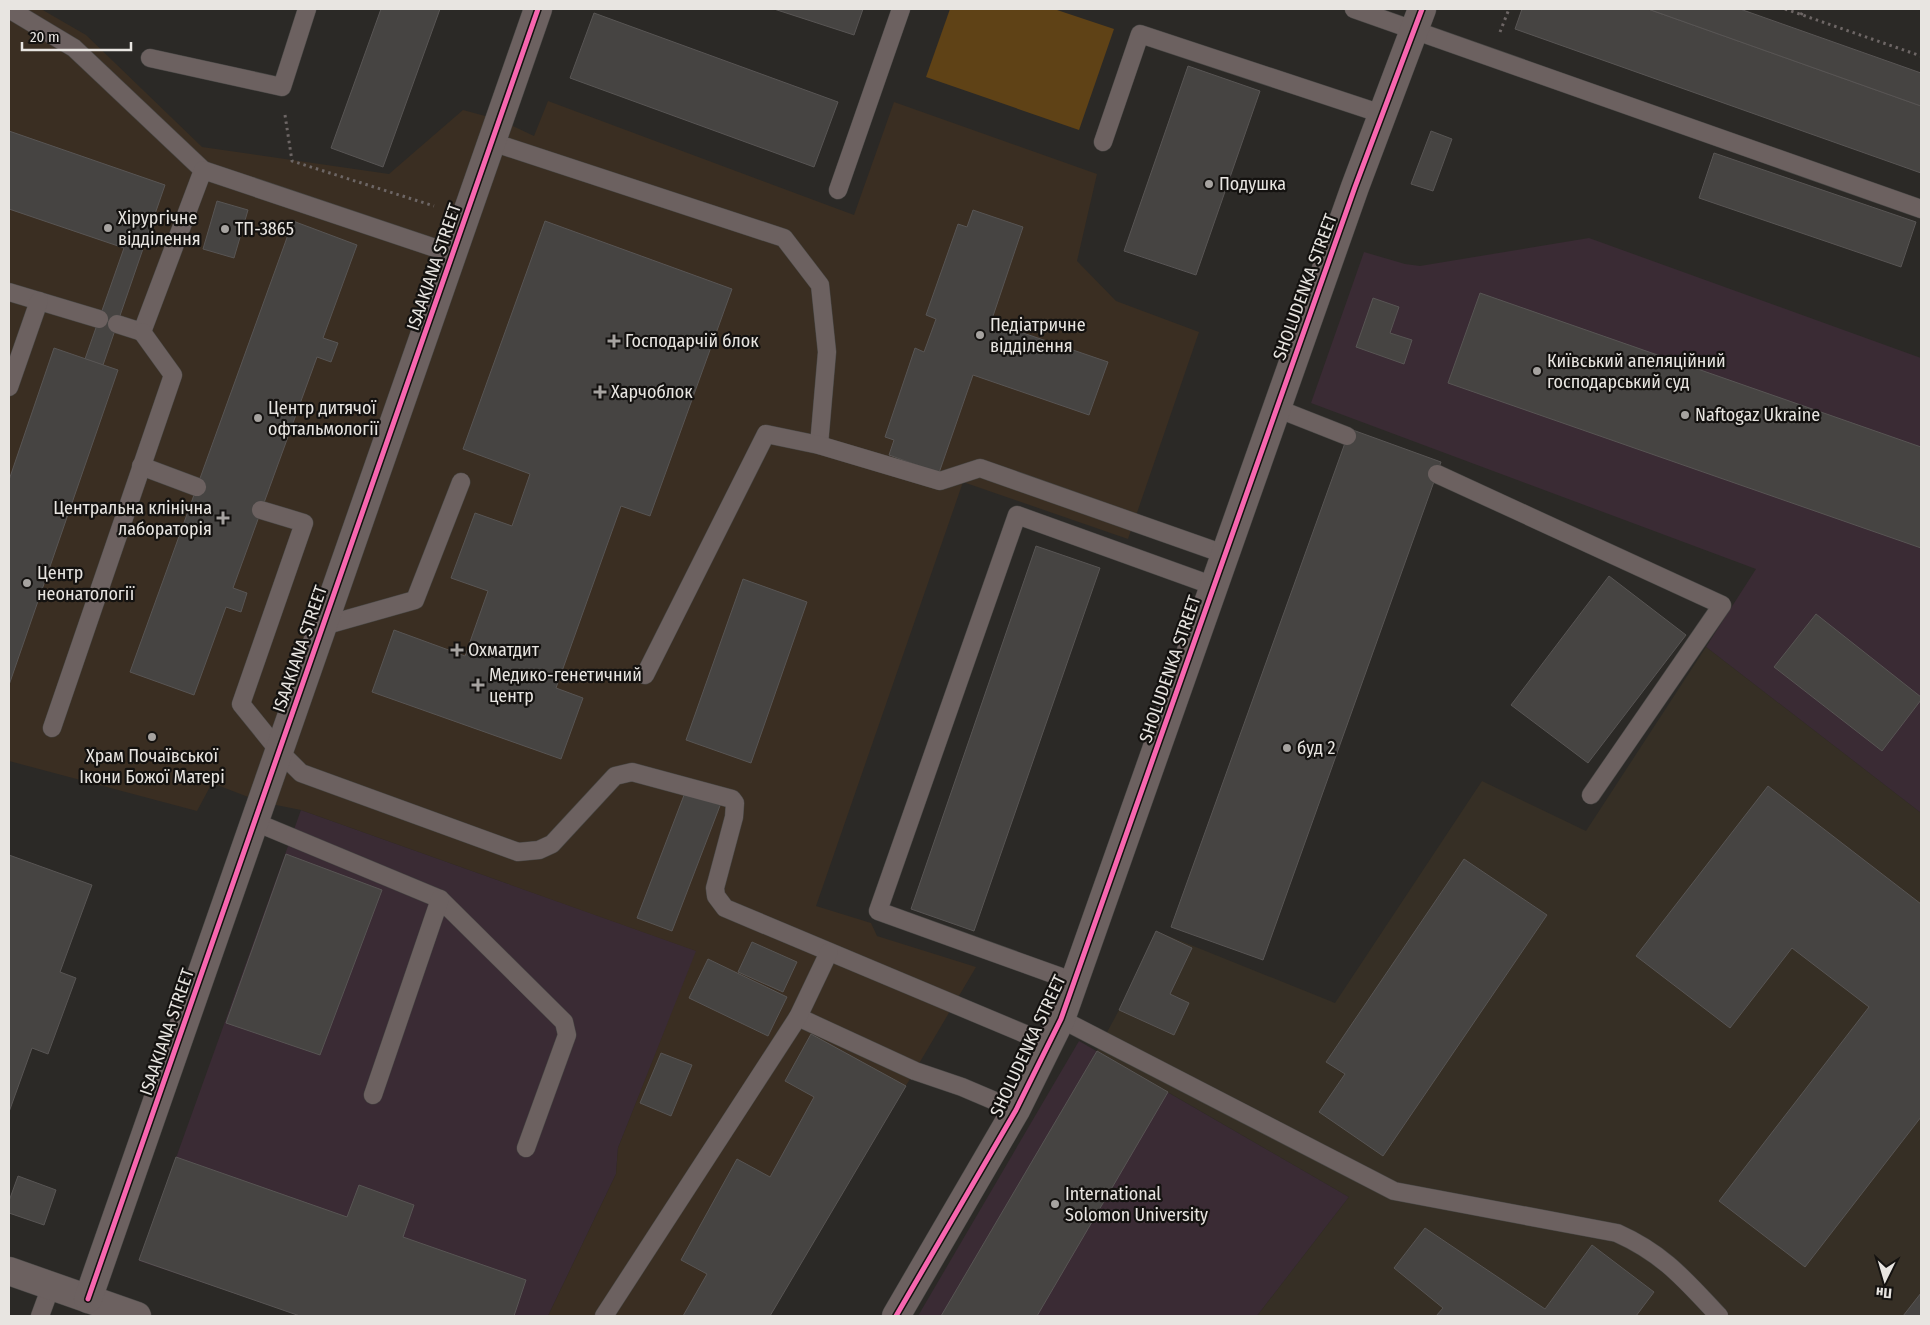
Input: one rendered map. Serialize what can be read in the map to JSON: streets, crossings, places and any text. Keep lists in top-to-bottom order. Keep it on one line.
{"streets":{"street":["ISAAKIANA STREET","SHOLUDENKA STREET"]},"places":{"other":["Подушка","Хірургічне відділення","ТП-3865","Педіатричне відділення","Київський апеляційний господарський суд","Naftogaz Ukraine","Центр дитячої офтальмології","Центр неонатології","Храм Почаївської Ікони Божої Матері","буд 2","International Solomon University"],"health":["Господарчій блок","Харчоблок","Центральна клінічна лабораторія","Охматдит","Медико-генетичний центр"]},"scale_bar":"20 m","north":"bottom"}
